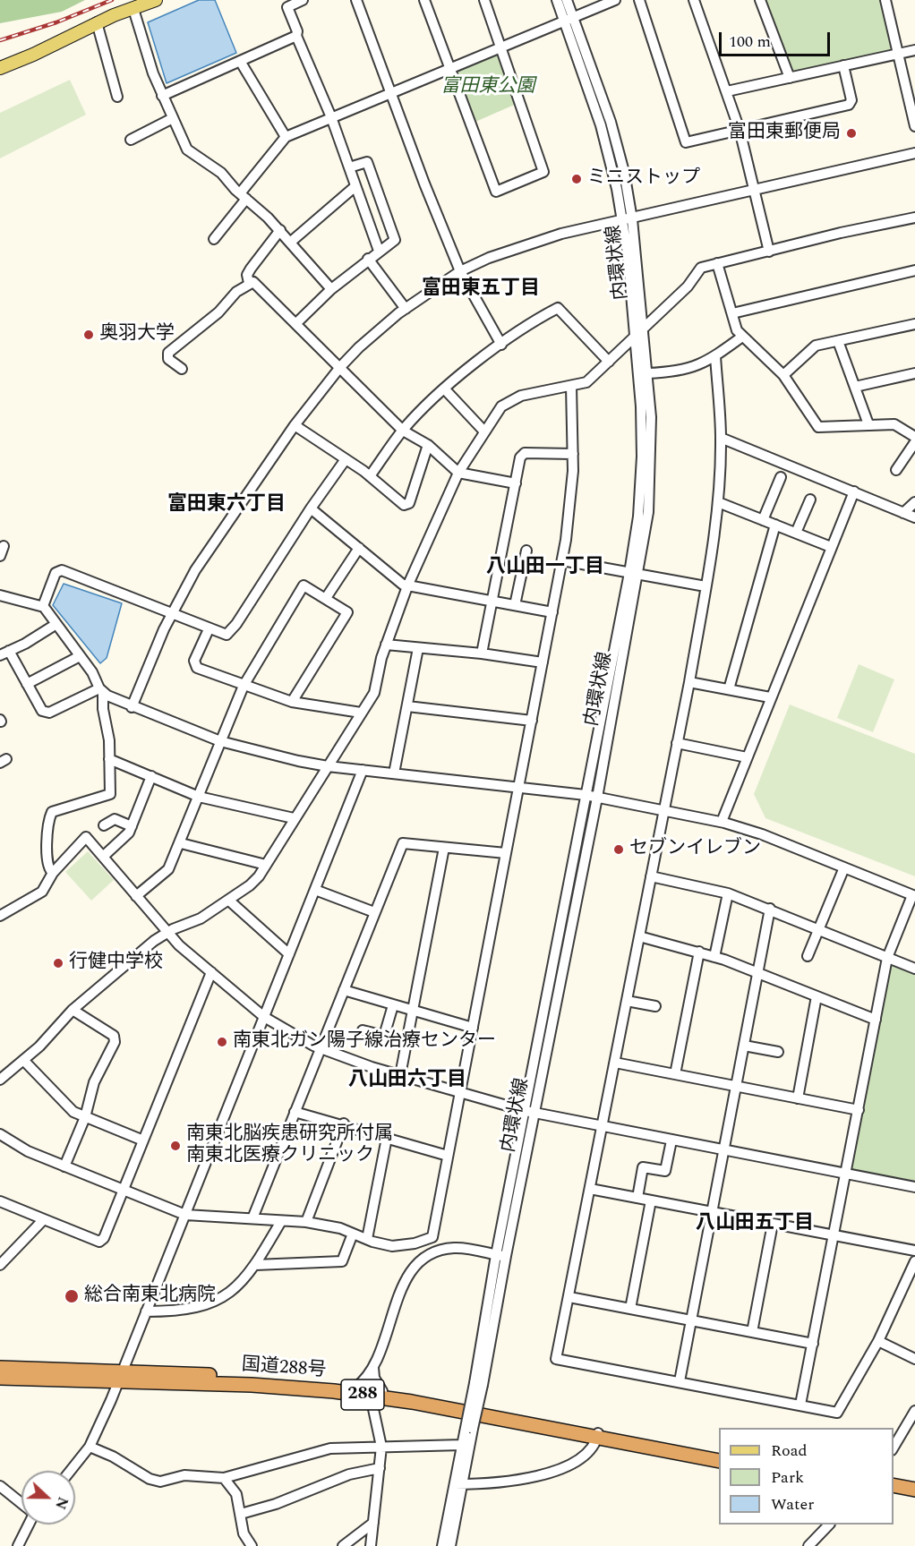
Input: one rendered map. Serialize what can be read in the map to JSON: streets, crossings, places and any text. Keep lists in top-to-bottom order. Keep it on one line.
{"streets":{"highway":["国道288号","288"],"street":["内環状線"]},"districts":["富田東五丁目","富田東六丁目","八山田一丁目","八山田六丁目","八山田五丁目"],"parks":["富田東公園"],"places":["富田東郵便局","ミニストップ","奥羽大学","セブンイレブン","行健中学校","南東北ガン陽子線治療センター","南東北脳疾患研究所付属 南東北医療クリニック","総合南東北病院"],"legend":["Road","Park","Water"],"scale_bar":"100 m","north":"right"}
